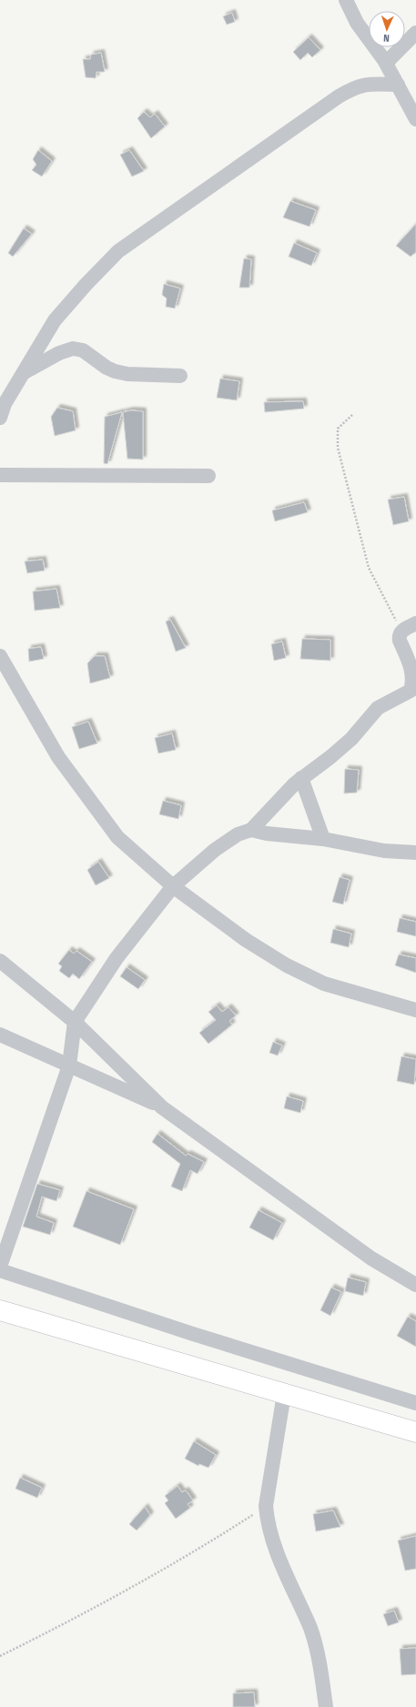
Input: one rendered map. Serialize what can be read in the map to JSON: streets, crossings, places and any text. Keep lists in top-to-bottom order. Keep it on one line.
{"north":"bottom"}
